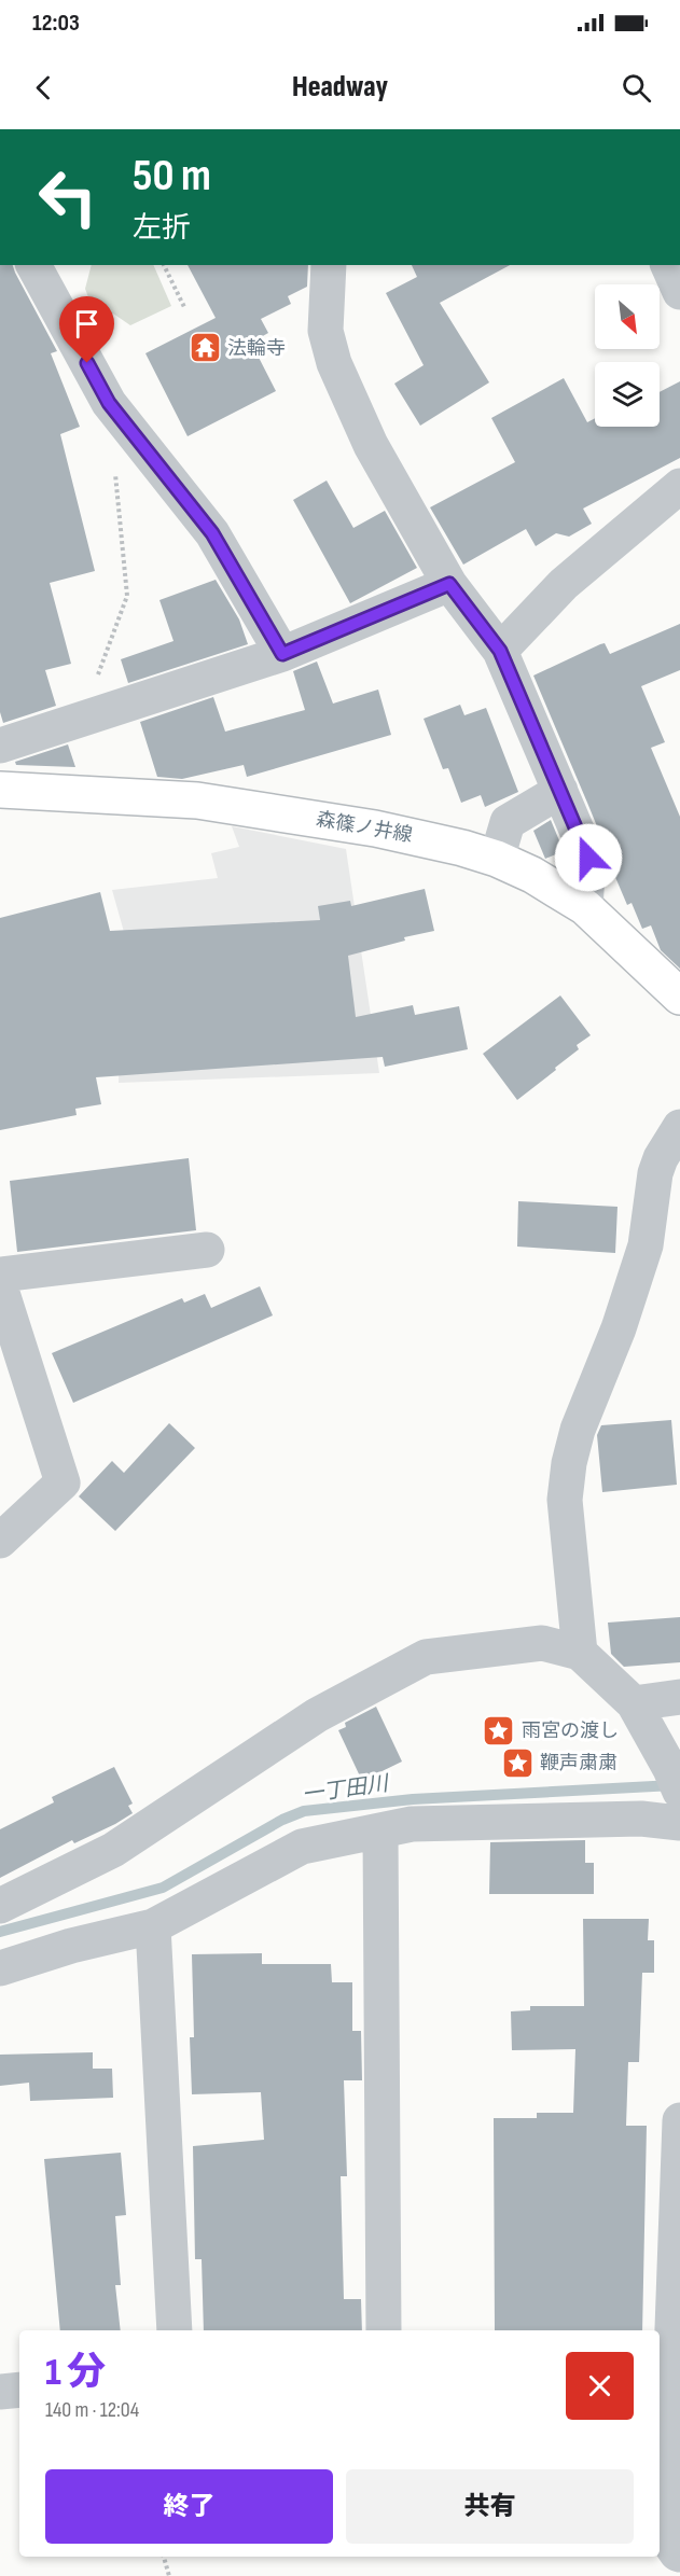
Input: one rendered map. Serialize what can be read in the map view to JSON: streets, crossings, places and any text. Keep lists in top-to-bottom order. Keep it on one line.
{"streets":{"main road":["森篠ノ井線"]},"water":["一丁田川"],"places":{"temple":["法輪寺"],"place":["雨宮の渡し","鞭声粛粛"]},"north":"bottom right","page":{"status":"12:03","header":"Headway","turn":["50 m","左折"],"heading":["1 分","140 m · 12:04"],"buttons":["終了","共有"]}}
